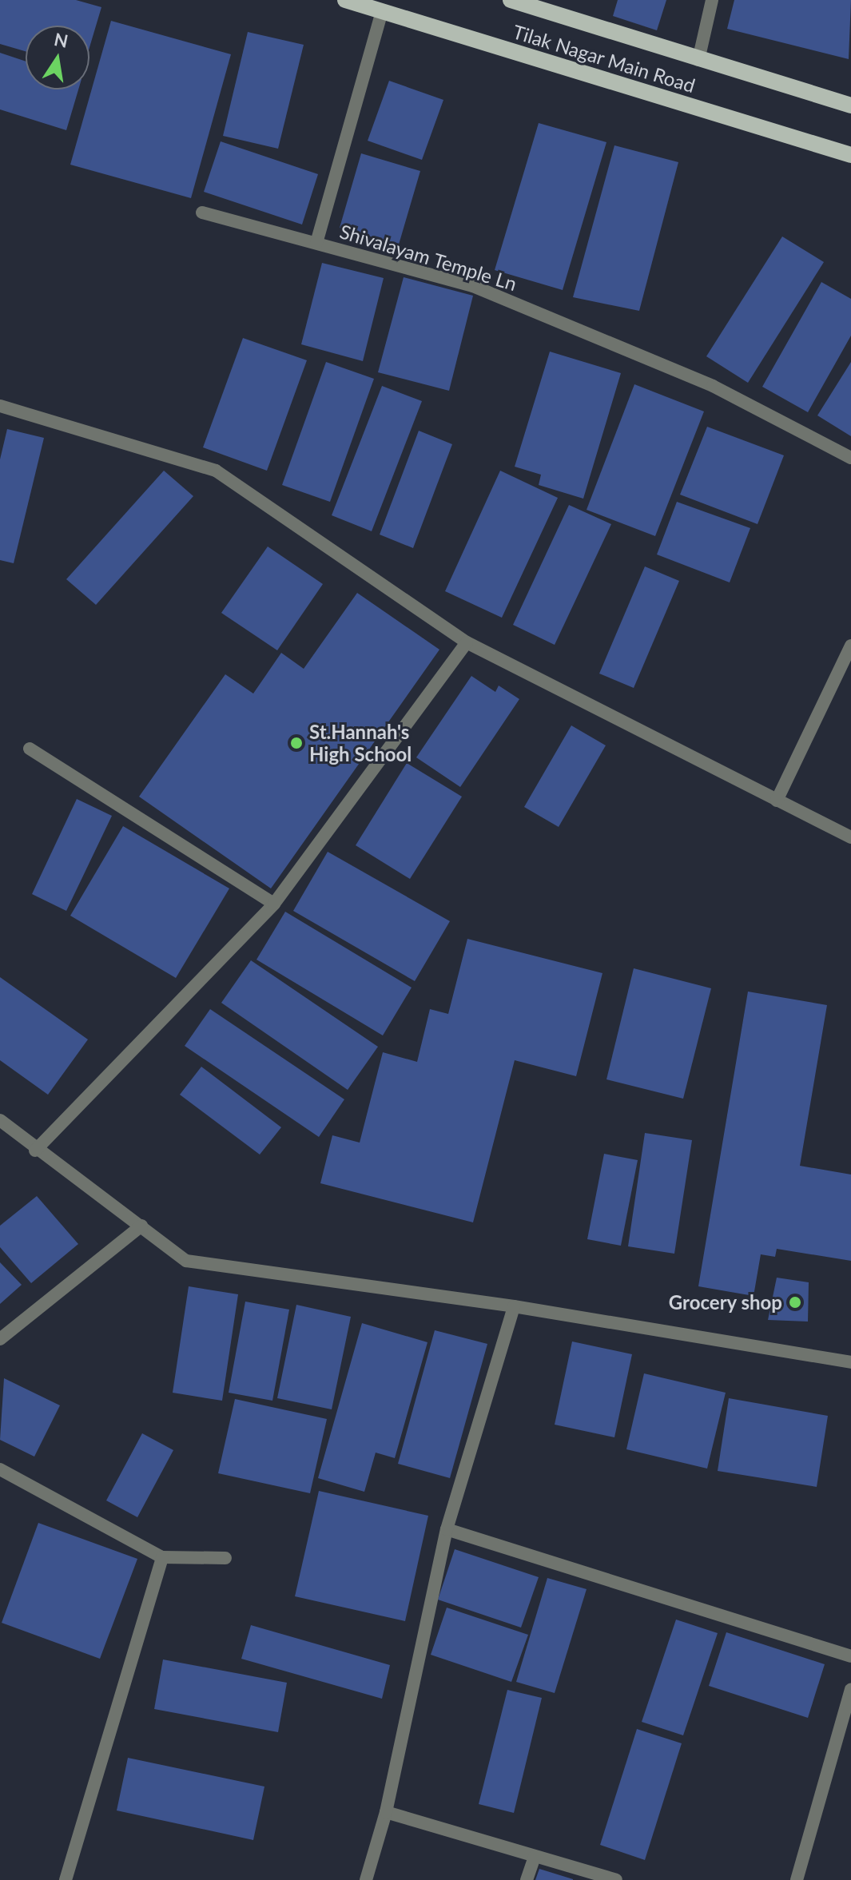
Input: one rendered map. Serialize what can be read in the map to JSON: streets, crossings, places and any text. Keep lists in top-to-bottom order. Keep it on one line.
{"streets":{"main road":["Tilak Nagar Main Road"],"street":["Shivalayam Temple Ln"]},"crossings":[["Tilak Nagar Main Road","Shivalayam Temple Ln"]],"places":["St.Hannah's High School","Grocery shop"],"north":"top"}
